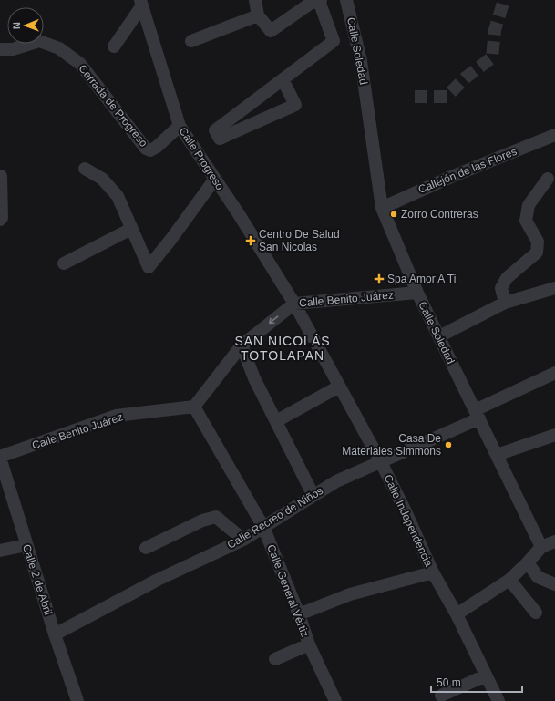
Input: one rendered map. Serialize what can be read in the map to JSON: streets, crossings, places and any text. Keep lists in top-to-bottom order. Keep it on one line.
{"streets":{"street":["Calle Soledad","Cerrada de Progreso","Calle Progreso","Callejón de las Flores","Calle Benito Juárez","Calle Recreo de Niños","Calle Independencia","Calle 2 de Abril","Calle General Vértiz"]},"crossings":[["Calle Soledad","Callejón de las Flores"],["Calle Soledad","Calle Benito Juárez"],["Calle Soledad","Calle Recreo de Niños"],["Cerrada de Progreso","Calle Progreso"],["Calle Progreso","Calle Benito Juárez"],["Calle Progreso","Calle Independencia"],["Calle Benito Juárez","Calle Independencia"],["Calle Benito Juárez","Calle 2 de Abril"],["Calle Benito Juárez","Calle General Vértiz"],["Calle Recreo de Niños","Calle Independencia"],["Calle Recreo de Niños","Calle 2 de Abril"],["Calle Recreo de Niños","Calle General Vértiz"]],"districts":["SAN NICOLÁS TOTOLAPAN"],"places":{"other":["Zorro Contreras","Casa De Materiales Simmons"],"health":["Centro De Salud San Nicolas","Spa Amor A Ti"]},"scale_bar":"50 m","north":"left"}
